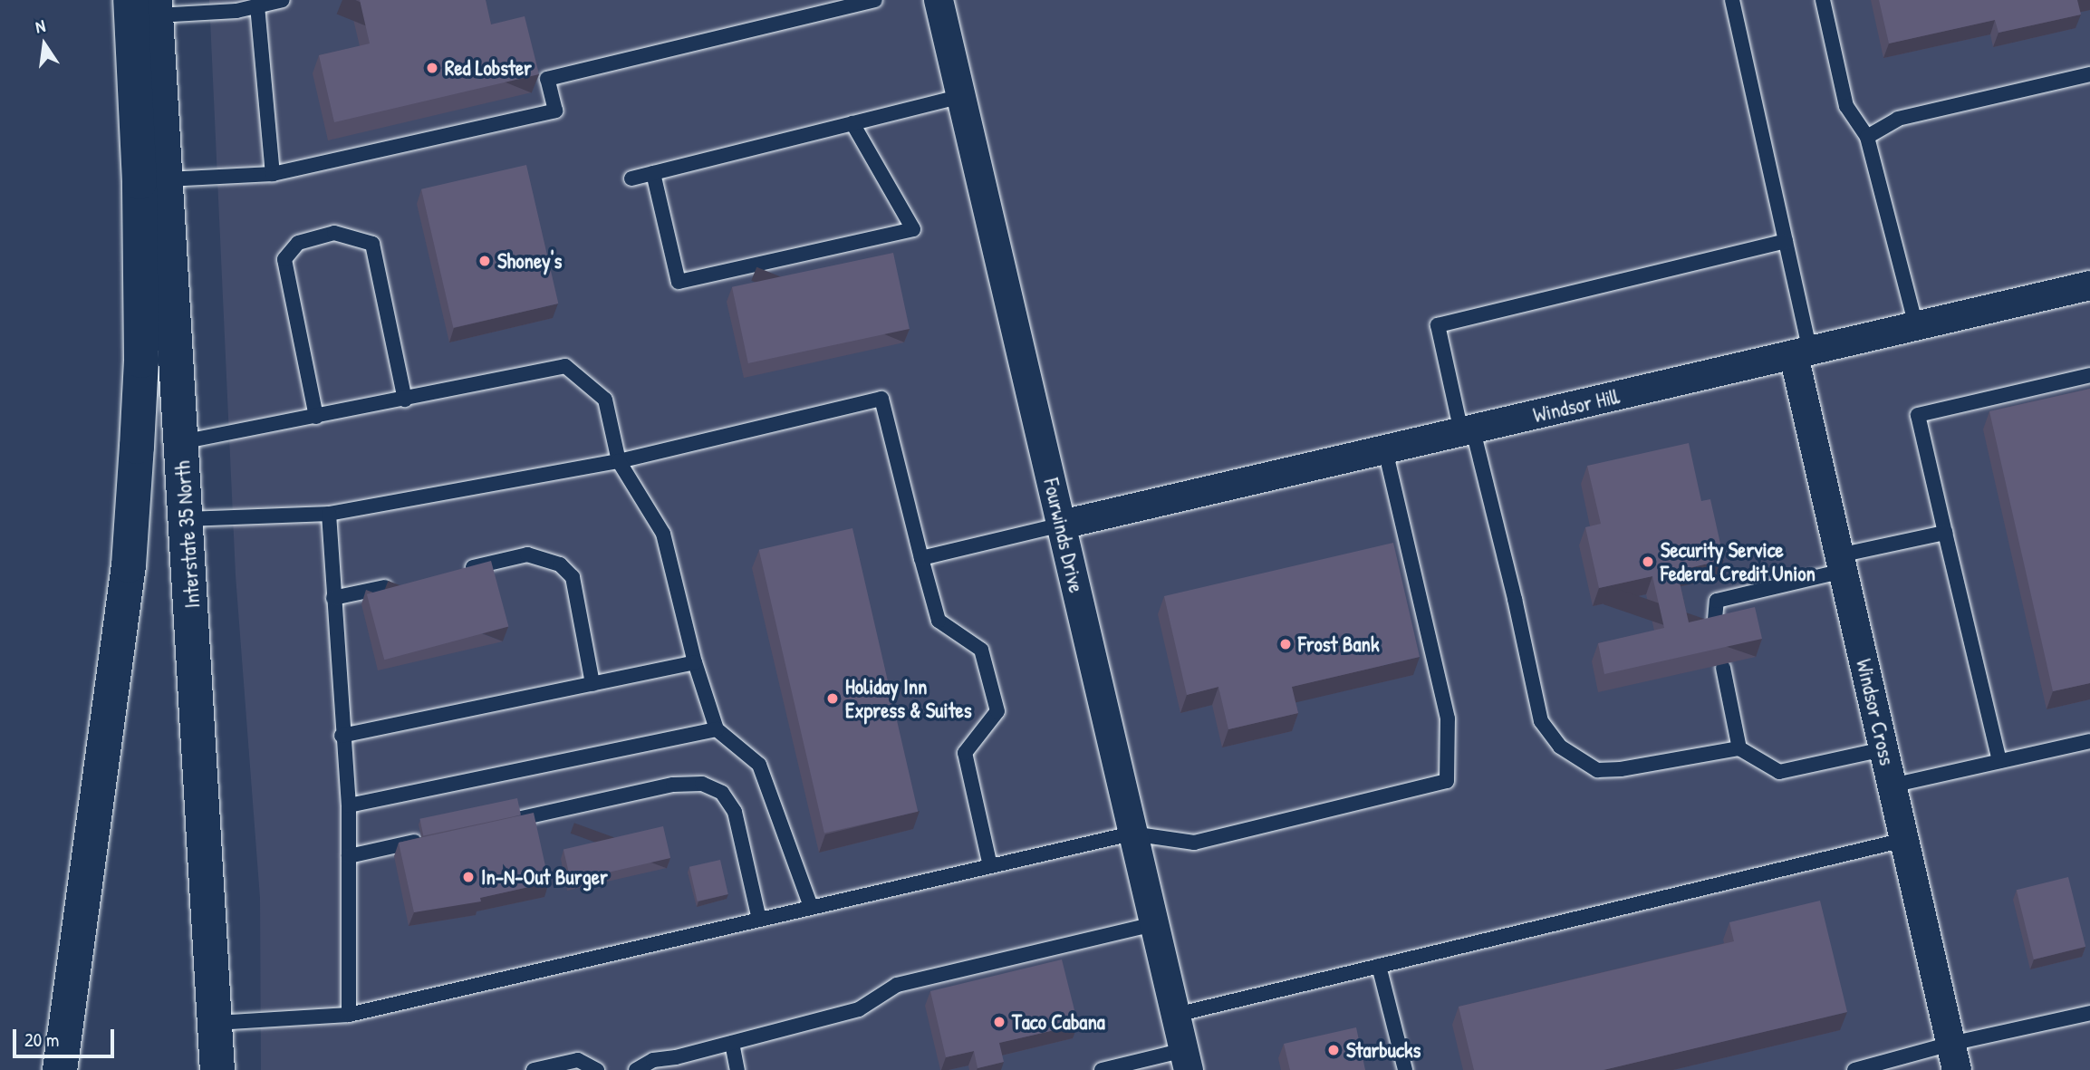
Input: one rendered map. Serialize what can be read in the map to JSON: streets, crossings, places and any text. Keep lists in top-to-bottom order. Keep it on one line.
{"streets":{"main road":["Interstate 35 North"],"street":["Windsor Hill","Fourwinds Drive","Windsor Cross"]},"crossings":[["Windsor Hill","Fourwinds Drive"],["Windsor Hill","Windsor Cross"]],"places":["Red Lobster","Shoney's","Security Service Federal Credit Union","Frost Bank","Holiday Inn Express & Suites","In-N-Out Burger","Taco Cabana","Starbucks"],"scale_bar":"20 m","north":"top"}
